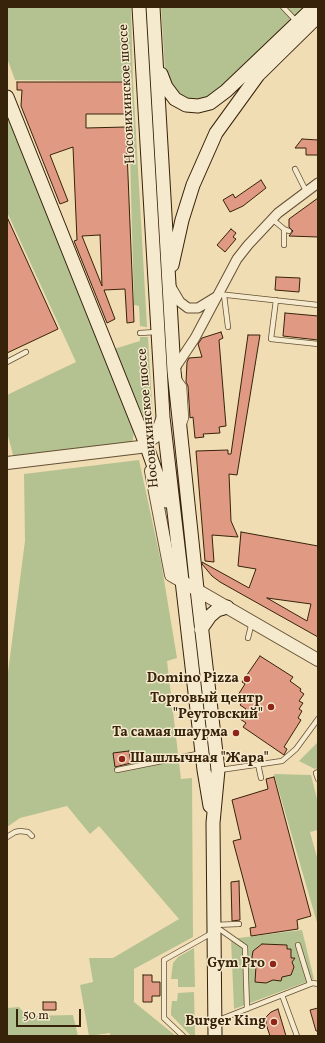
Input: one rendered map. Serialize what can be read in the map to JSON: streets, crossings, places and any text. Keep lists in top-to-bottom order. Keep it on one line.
{"streets":{"main road":["Носовихинское шоссе"]},"places":["Domino Pizza","Торговый центр \"Реутовский\"","Та самая шаурма","Шашлычная \"Жара\"","Gym Pro","Burger King"],"scale_bar":"50 m"}
